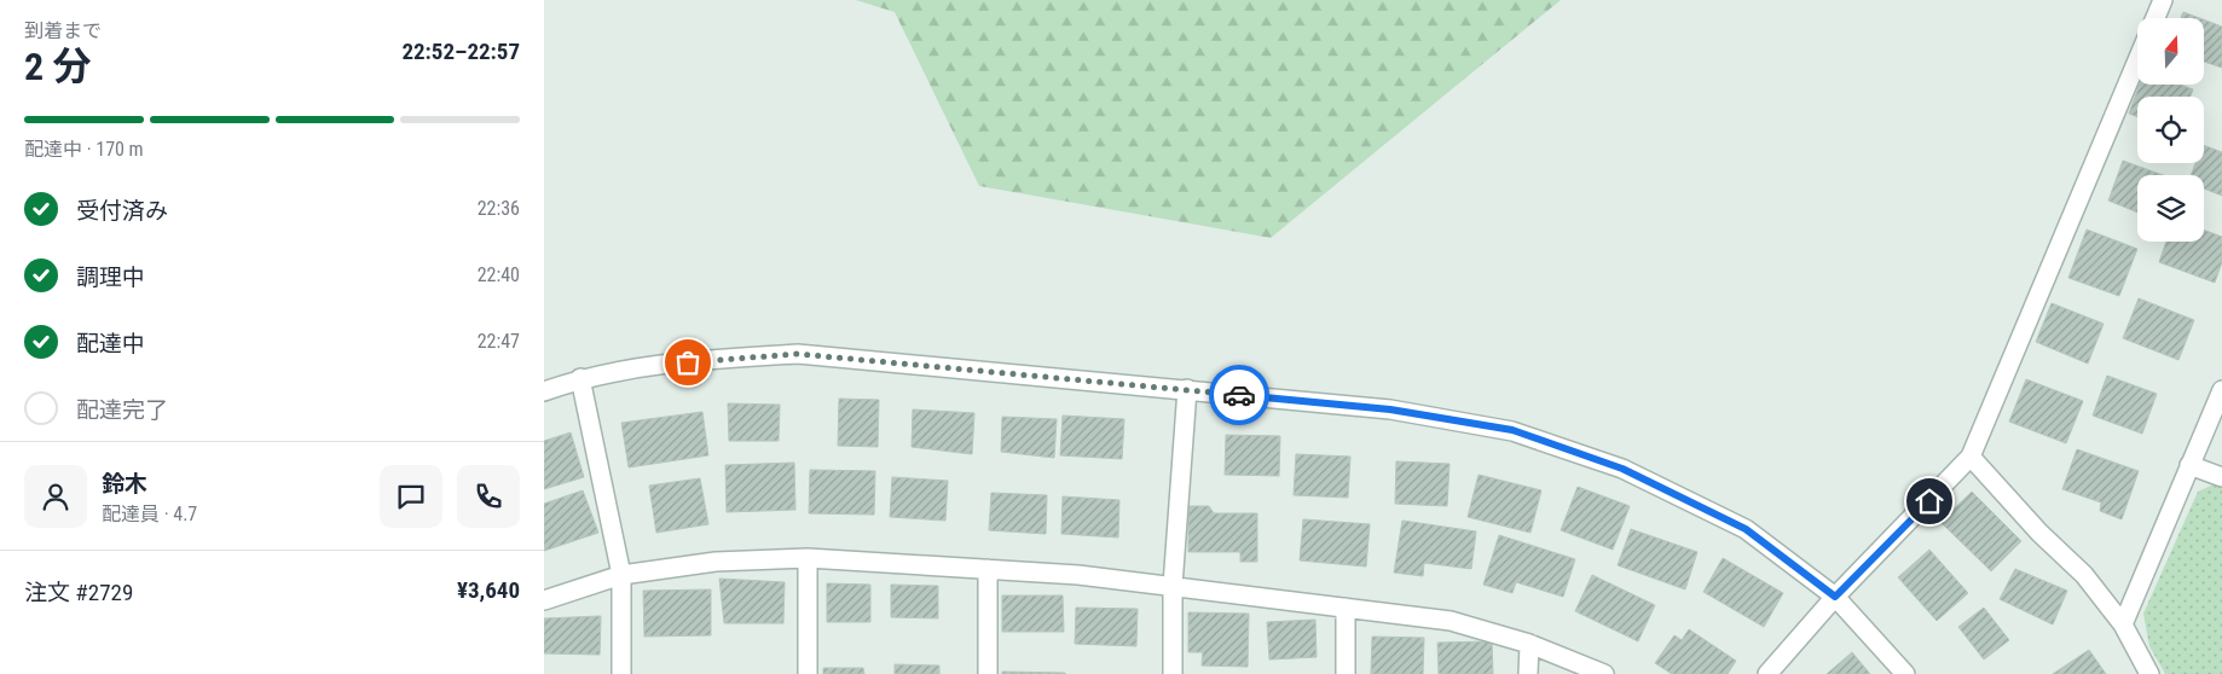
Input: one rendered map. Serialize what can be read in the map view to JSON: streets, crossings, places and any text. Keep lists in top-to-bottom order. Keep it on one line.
{"north":"top","page":{"heading":["2 分","到着まで","22:52–22:57"],"panel":["鈴木","配達員 · 4.7","注文 #2729","¥3,640"],"bar":"配達中 · 170 m","list":[["受付済み","22:36"],["調理中","22:40"],["配達中","22:47"],"配達完了"]}}
